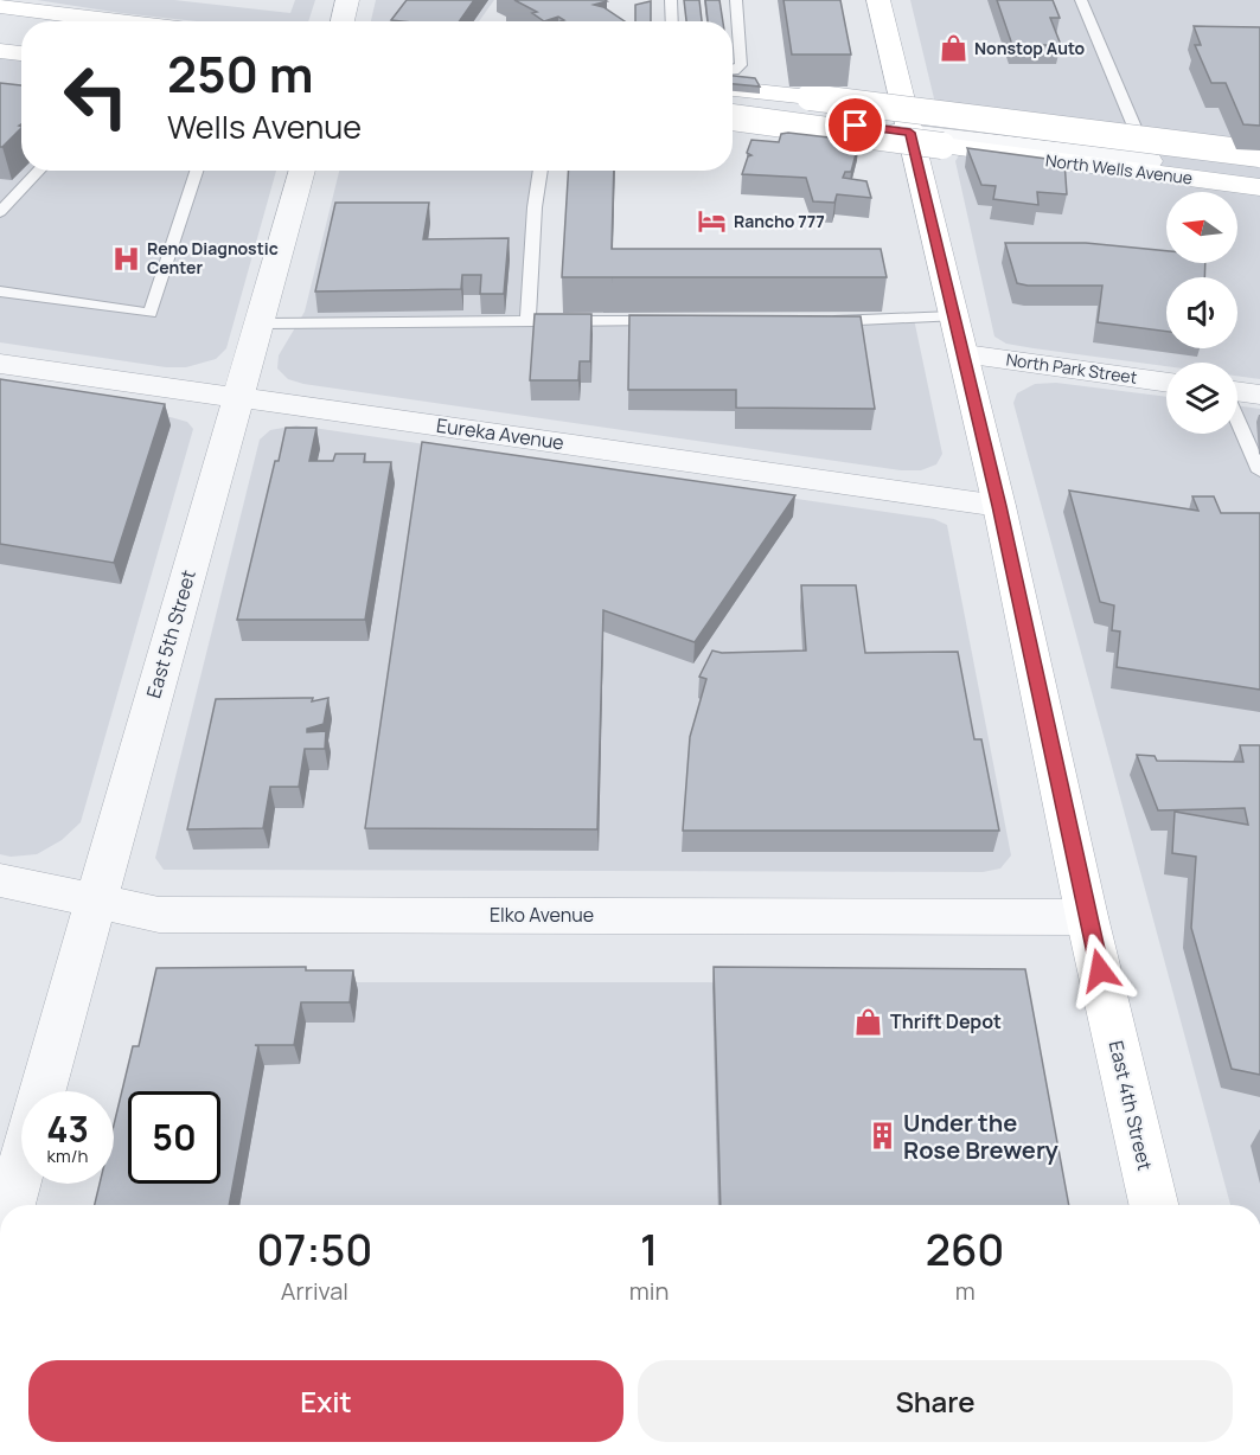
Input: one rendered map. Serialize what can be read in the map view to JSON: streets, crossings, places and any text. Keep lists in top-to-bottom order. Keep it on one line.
{"streets":{"main road":["North Wells Avenue","East 4th Street"],"street":["North Park Street","Eureka Avenue","East 5th Street","Elko Avenue"]},"crossings":[["North Park Street","East 4th Street"],["Eureka Avenue","East 5th Street"],["Eureka Avenue","East 4th Street"],["East 5th Street","Elko Avenue"],["Elko Avenue","East 4th Street"]],"places":{"shop":["Nonstop Auto","Thrift Depot"],"hotel":["Rancho 777"],"hospital":["Reno Diagnostic Center"],"building":["Under the Rose Brewery"]},"north":"left","page":{"turn":["250 m","Wells Avenue"],"speed":"43 km/h","limit":"50","eta":["07:50","Arrival","1","min","260","m"],"buttons":["Exit","Share"]}}
